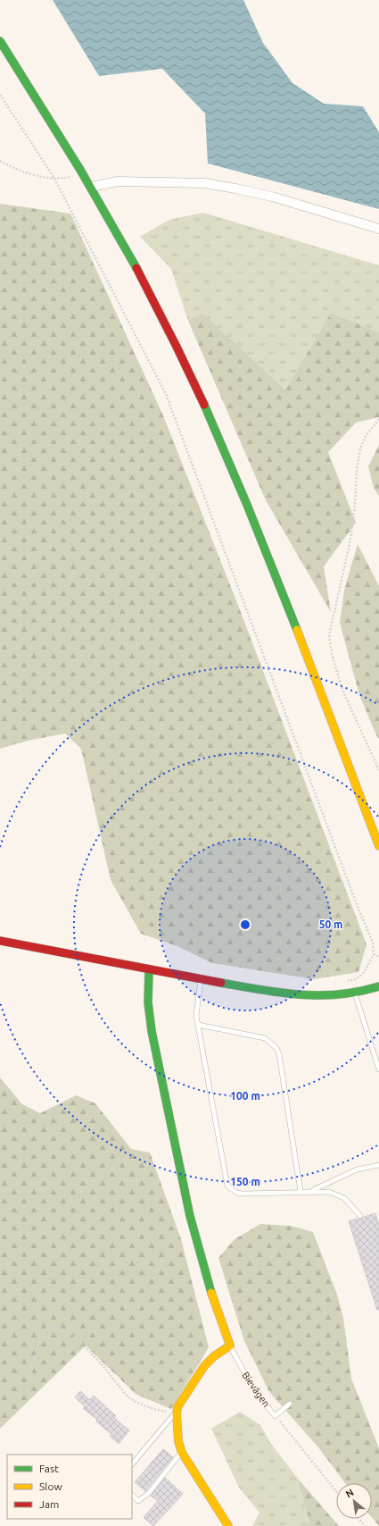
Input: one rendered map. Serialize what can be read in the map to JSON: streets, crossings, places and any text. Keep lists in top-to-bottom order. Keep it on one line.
{"streets":{"lane":["Bievägen"]},"legend":["Fast","Slow","Jam"],"north":"top left","rings":["50 m","100 m","150 m"]}
